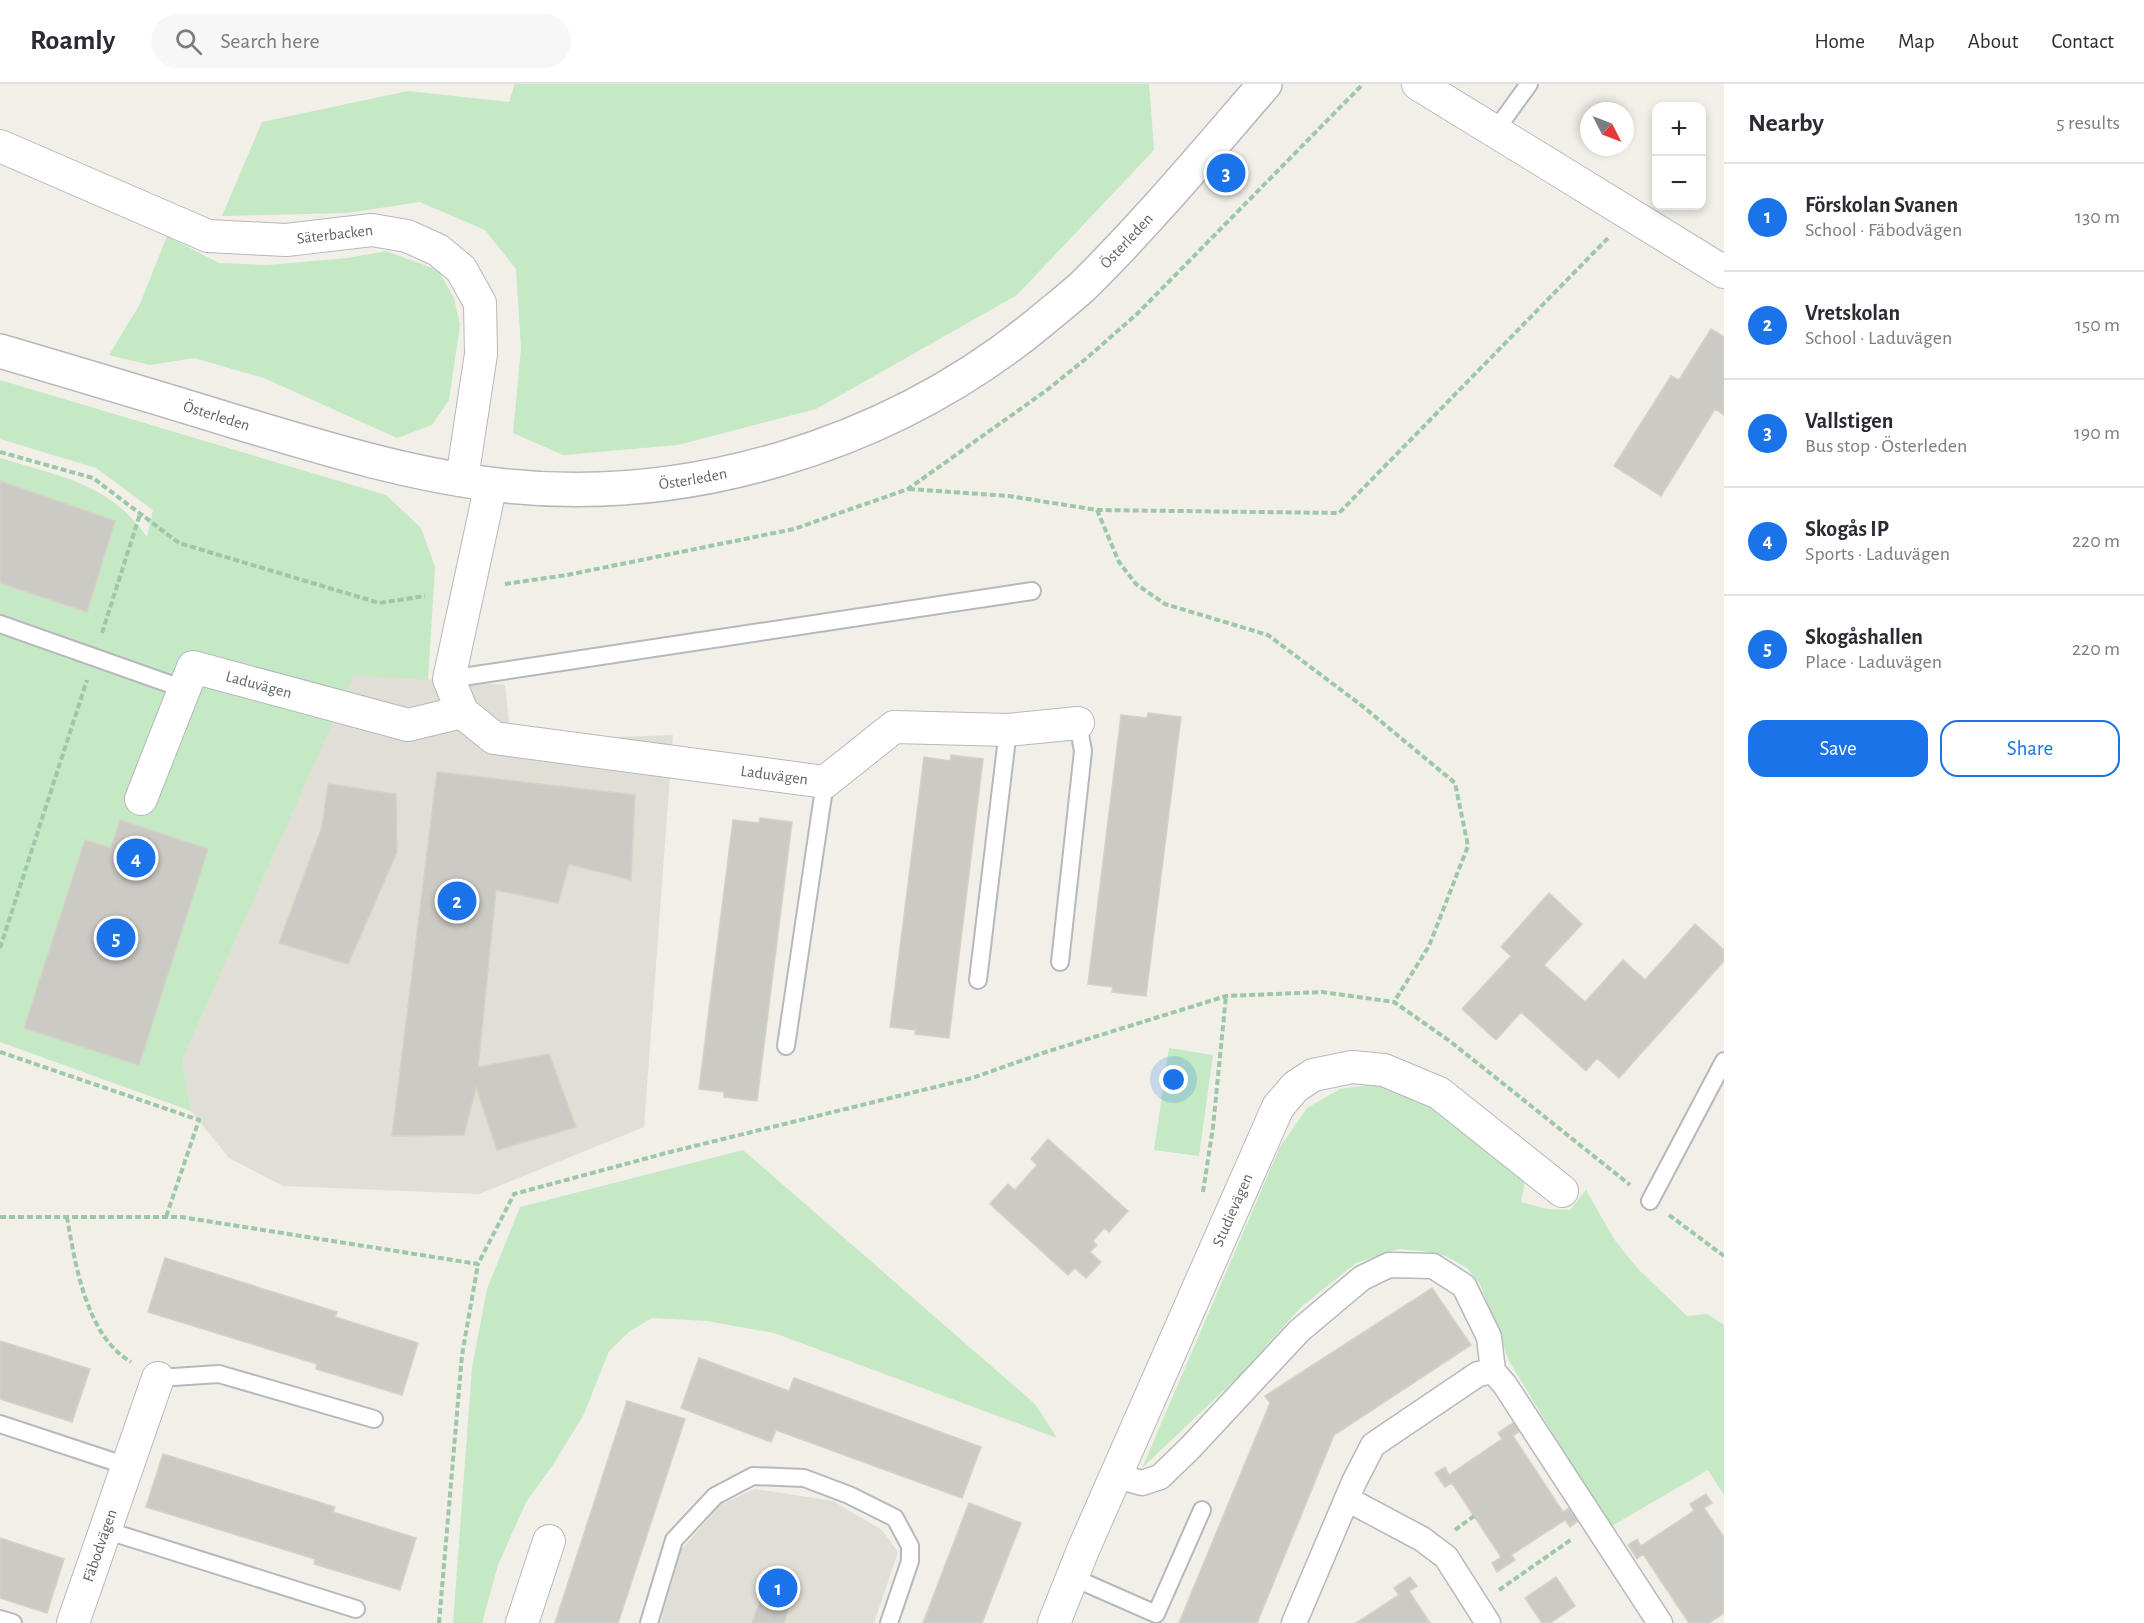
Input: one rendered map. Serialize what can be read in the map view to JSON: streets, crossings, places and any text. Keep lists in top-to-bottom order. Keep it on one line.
{"streets":{"street":["Säterbacken","Österleden","Laduvägen","Studievägen","Fäbodvägen"]},"crossings":[["Säterbacken","Österleden"]],"north":"bottom right","page":{"header":"Roamly","search":"Search here","nav":["Home","Map","About","Contact"],"heading":["Nearby","5 results"],"map_buttons":["+","−"],"pins":["3","4","2","5","1"],"list":[{"mark":"1","name":"Förskolan Svanen","note":"School · Fäbodvägen","value":"130 m"},{"mark":"2","name":"Vretskolan","note":"School · Laduvägen","value":"150 m"},{"mark":"3","name":"Vallstigen","note":"Bus stop · Österleden","value":"190 m"},{"mark":"4","name":"Skogås IP","note":"Sports · Laduvägen","value":"220 m"},{"mark":"5","name":"Skogåshallen","note":"Place · Laduvägen","value":"220 m"}],"buttons":["Save","Share"]}}
